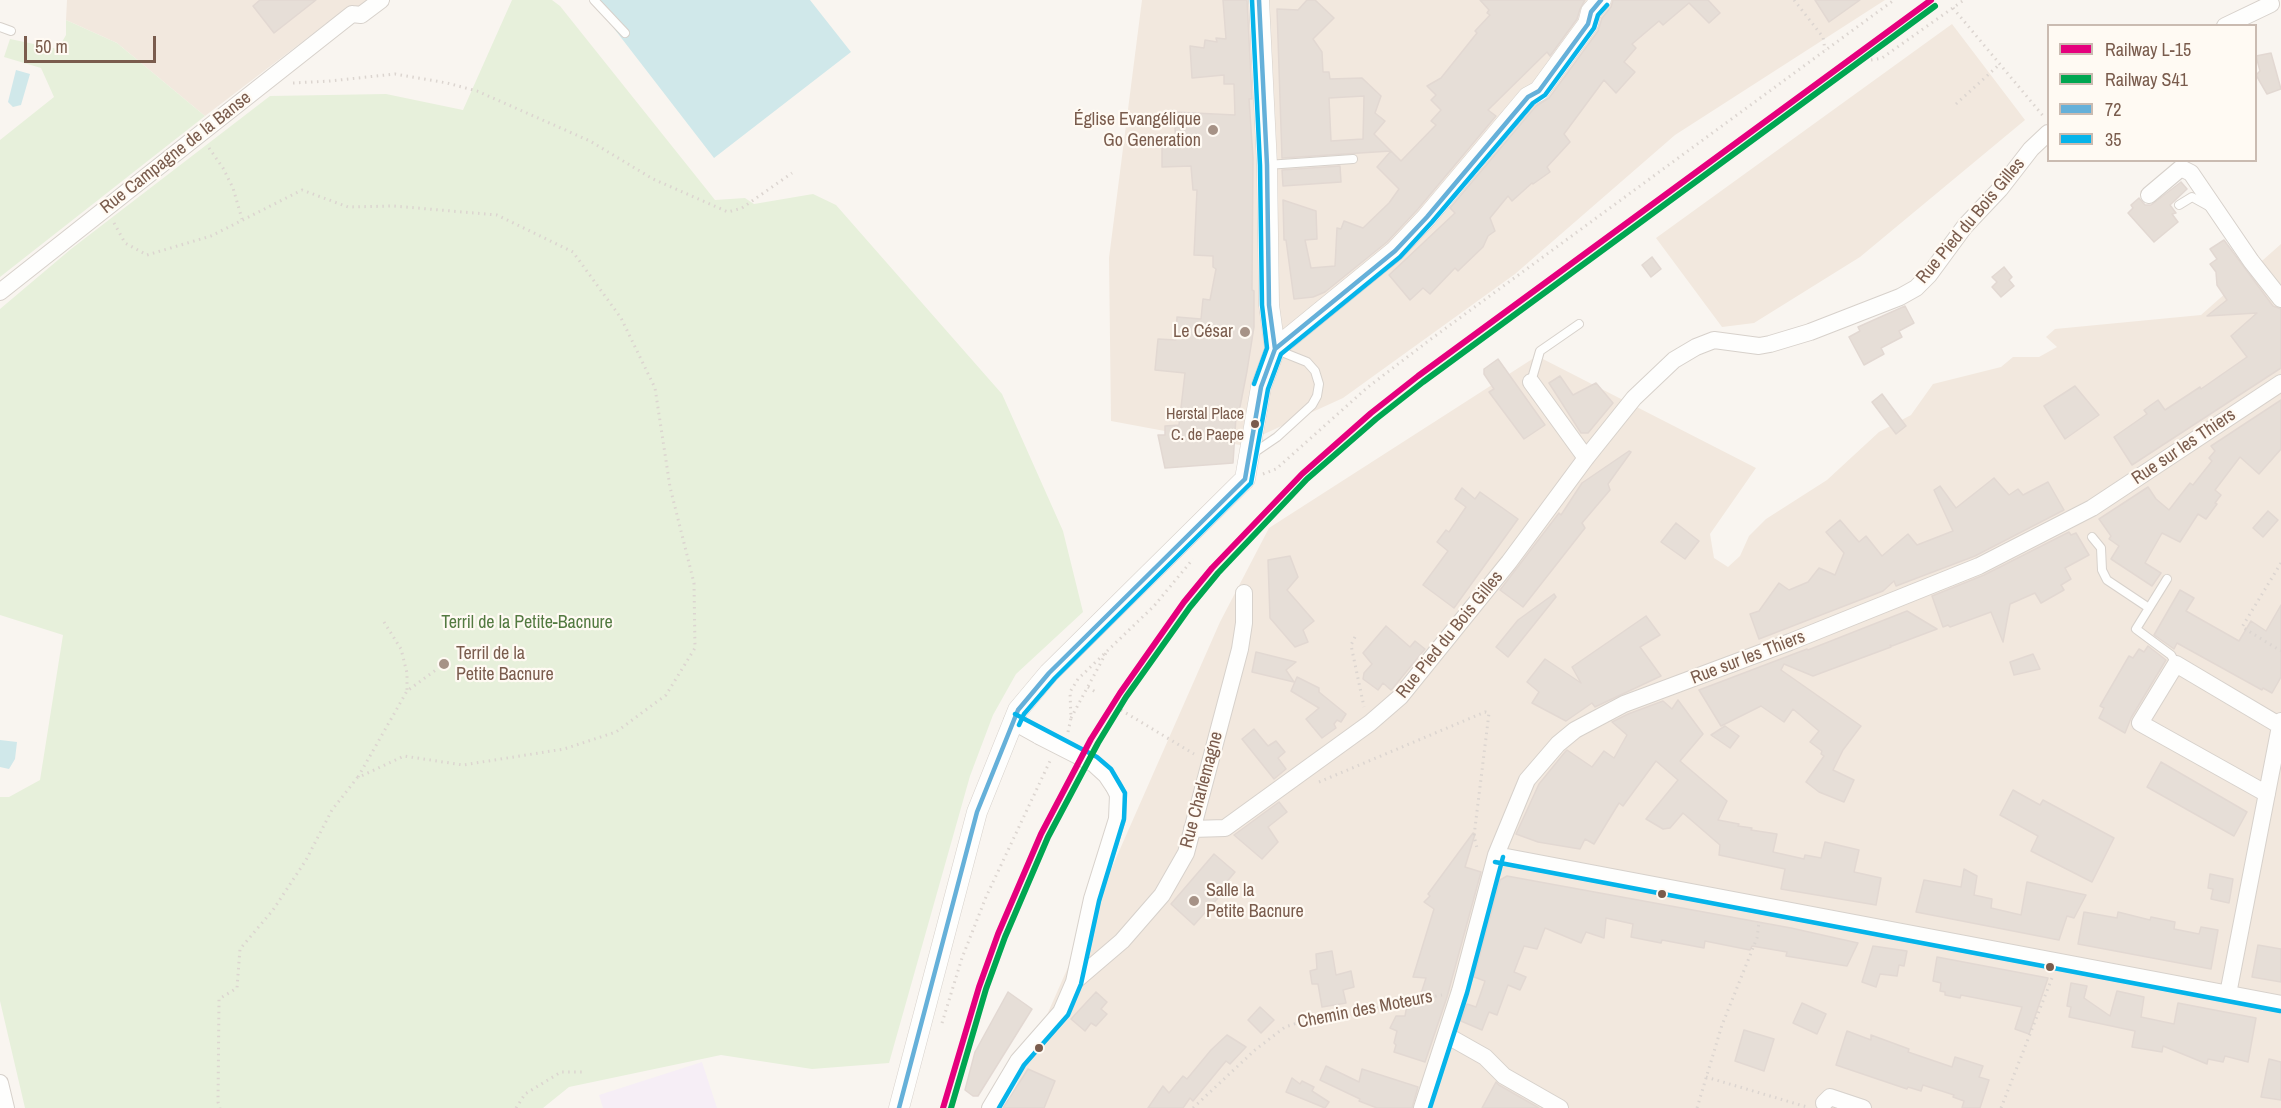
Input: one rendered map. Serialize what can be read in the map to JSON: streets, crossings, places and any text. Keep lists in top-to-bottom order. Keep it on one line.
{"streets":{"street":["Rue Campagne de la Banse","Rue Pied du Bois Gilles","Rue sur les Thiers","Rue Charlemagne"],"path":["Chemin des Moteurs"]},"crossings":[["Rue Pied du Bois Gilles","Rue Charlemagne"],["Rue sur les Thiers","Chemin des Moteurs"]],"parks":["Terril de la Petite-Bacnure"],"places":["Église Evangélique Go Generation","Le César","Herstal Place C. de Paepe","Terril de la Petite Bacnure","Salle la Petite Bacnure"],"lines":["rail line L-15","transit line 72","transit line 35","rail line S41"],"legend":["Railway L-15","Railway S41","72","35"],"scale_bar":"50 m"}
